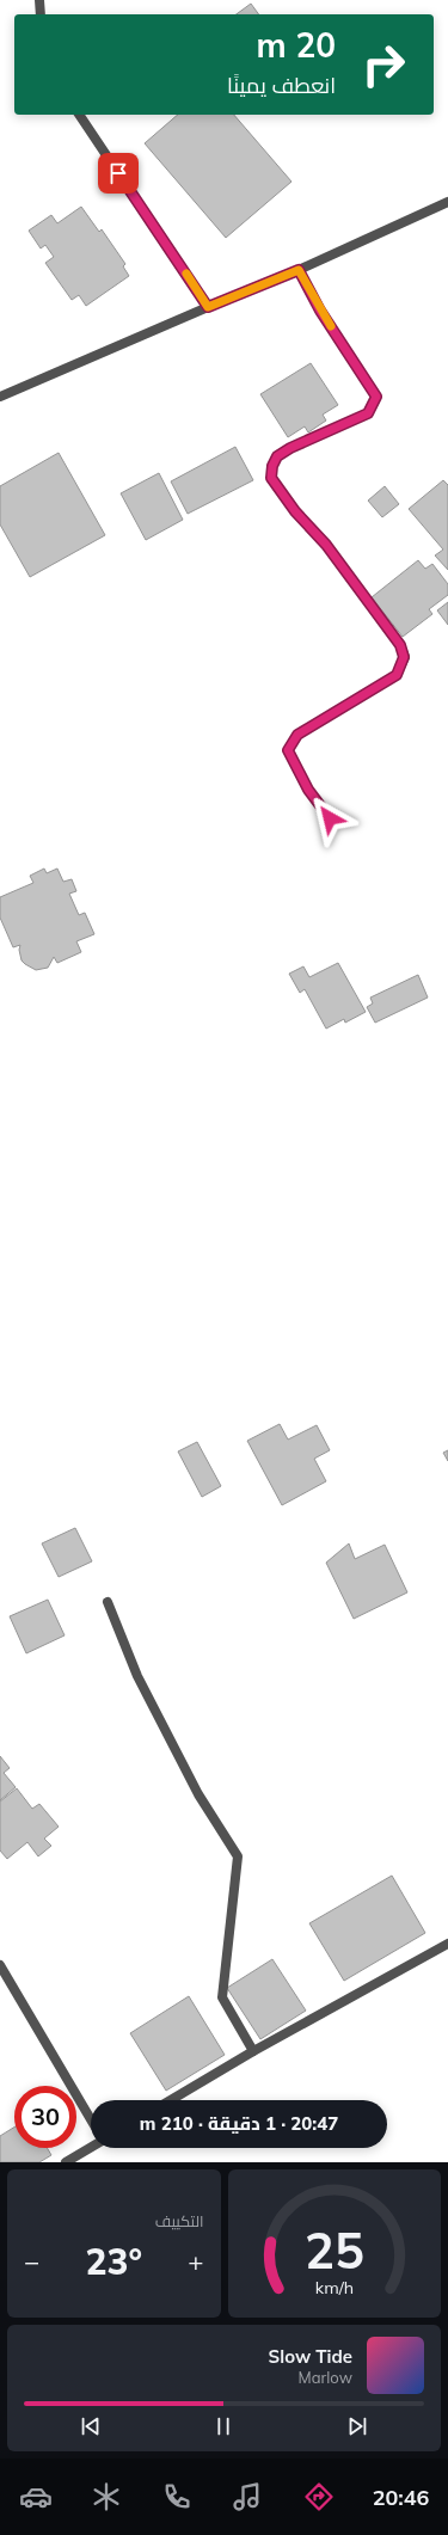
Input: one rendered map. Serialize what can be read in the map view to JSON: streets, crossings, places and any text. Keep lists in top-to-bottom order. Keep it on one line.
{"page":{"turn":["20 m","انعطف يمينًا"],"limit":"30","trip":"20:47 · 1 دقيقة · 210 m","tile":"التكييف","heat":["−","23°","+"],"song":["Slow Tide","Marlow"],"tabs":"20:46","gauge":["25","km/h"]}}
